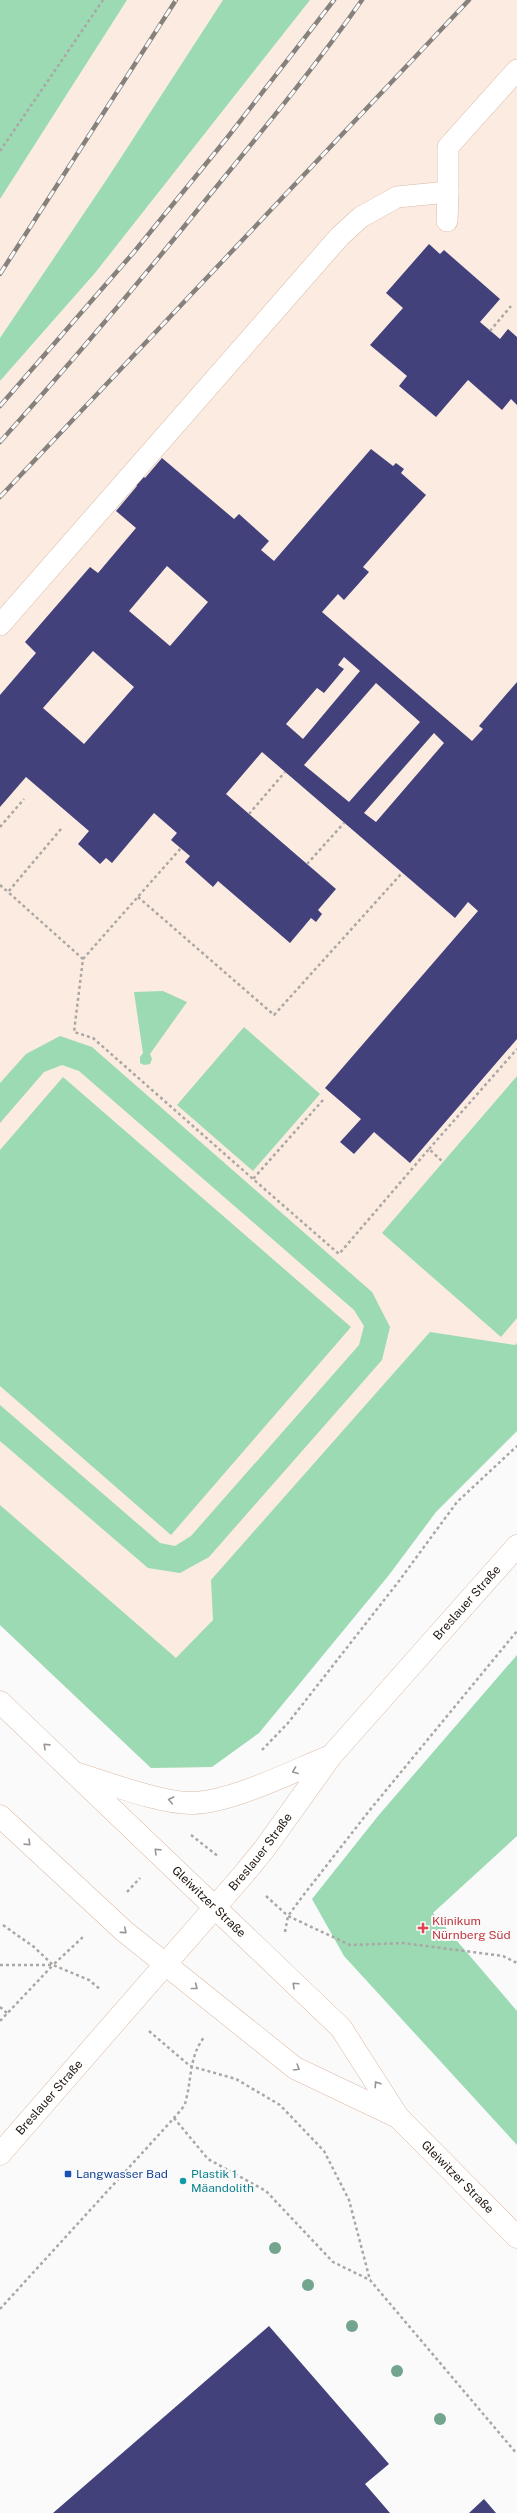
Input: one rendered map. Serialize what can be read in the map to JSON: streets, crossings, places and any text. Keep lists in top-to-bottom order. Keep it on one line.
{"streets":{"main road":["Breslauer Straße","Gleiwitzer Straße"]},"crossings":[["Breslauer Straße","Gleiwitzer Straße"]],"places":{"health":["Klinikum Nürnberg Süd"],"transit":["Langwasser Bad"],"other":["Plastik 1 Mäandolith"]}}
